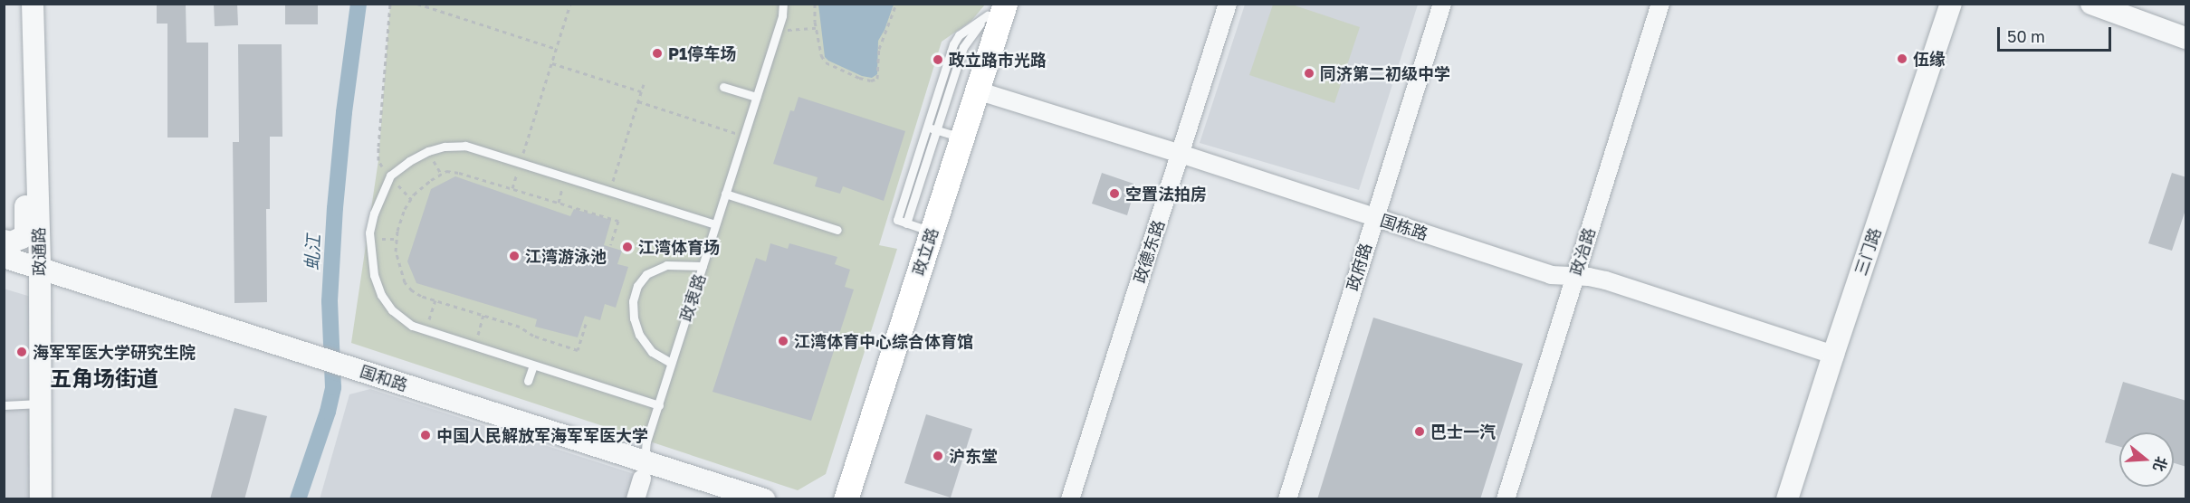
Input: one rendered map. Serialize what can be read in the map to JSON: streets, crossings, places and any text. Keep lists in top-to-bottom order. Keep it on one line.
{"streets":{"main road":["政立路"],"street":["国栋路","政通路","政德东路","政治路","三门路","政府路","政衷路","国和路"]},"crossings":[["国栋路","政立路"],["国栋路","政德东路"],["国栋路","政治路"],["国栋路","三门路"],["国栋路","政府路"],["政通路","国和路"],["政衷路","国和路"]],"districts":["五角场街道"],"water":["虬江"],"places":["P1停车场","伍缘","政立路市光路","同济第二初级中学","空置法拍房","江湾体育场","江湾游泳池","江湾体育中心综合体育馆","海军军医大学研究生院","巴士一汽","中国人民解放军海军军医大学","沪东堂"],"scale_bar":"50 m","north":"right"}
